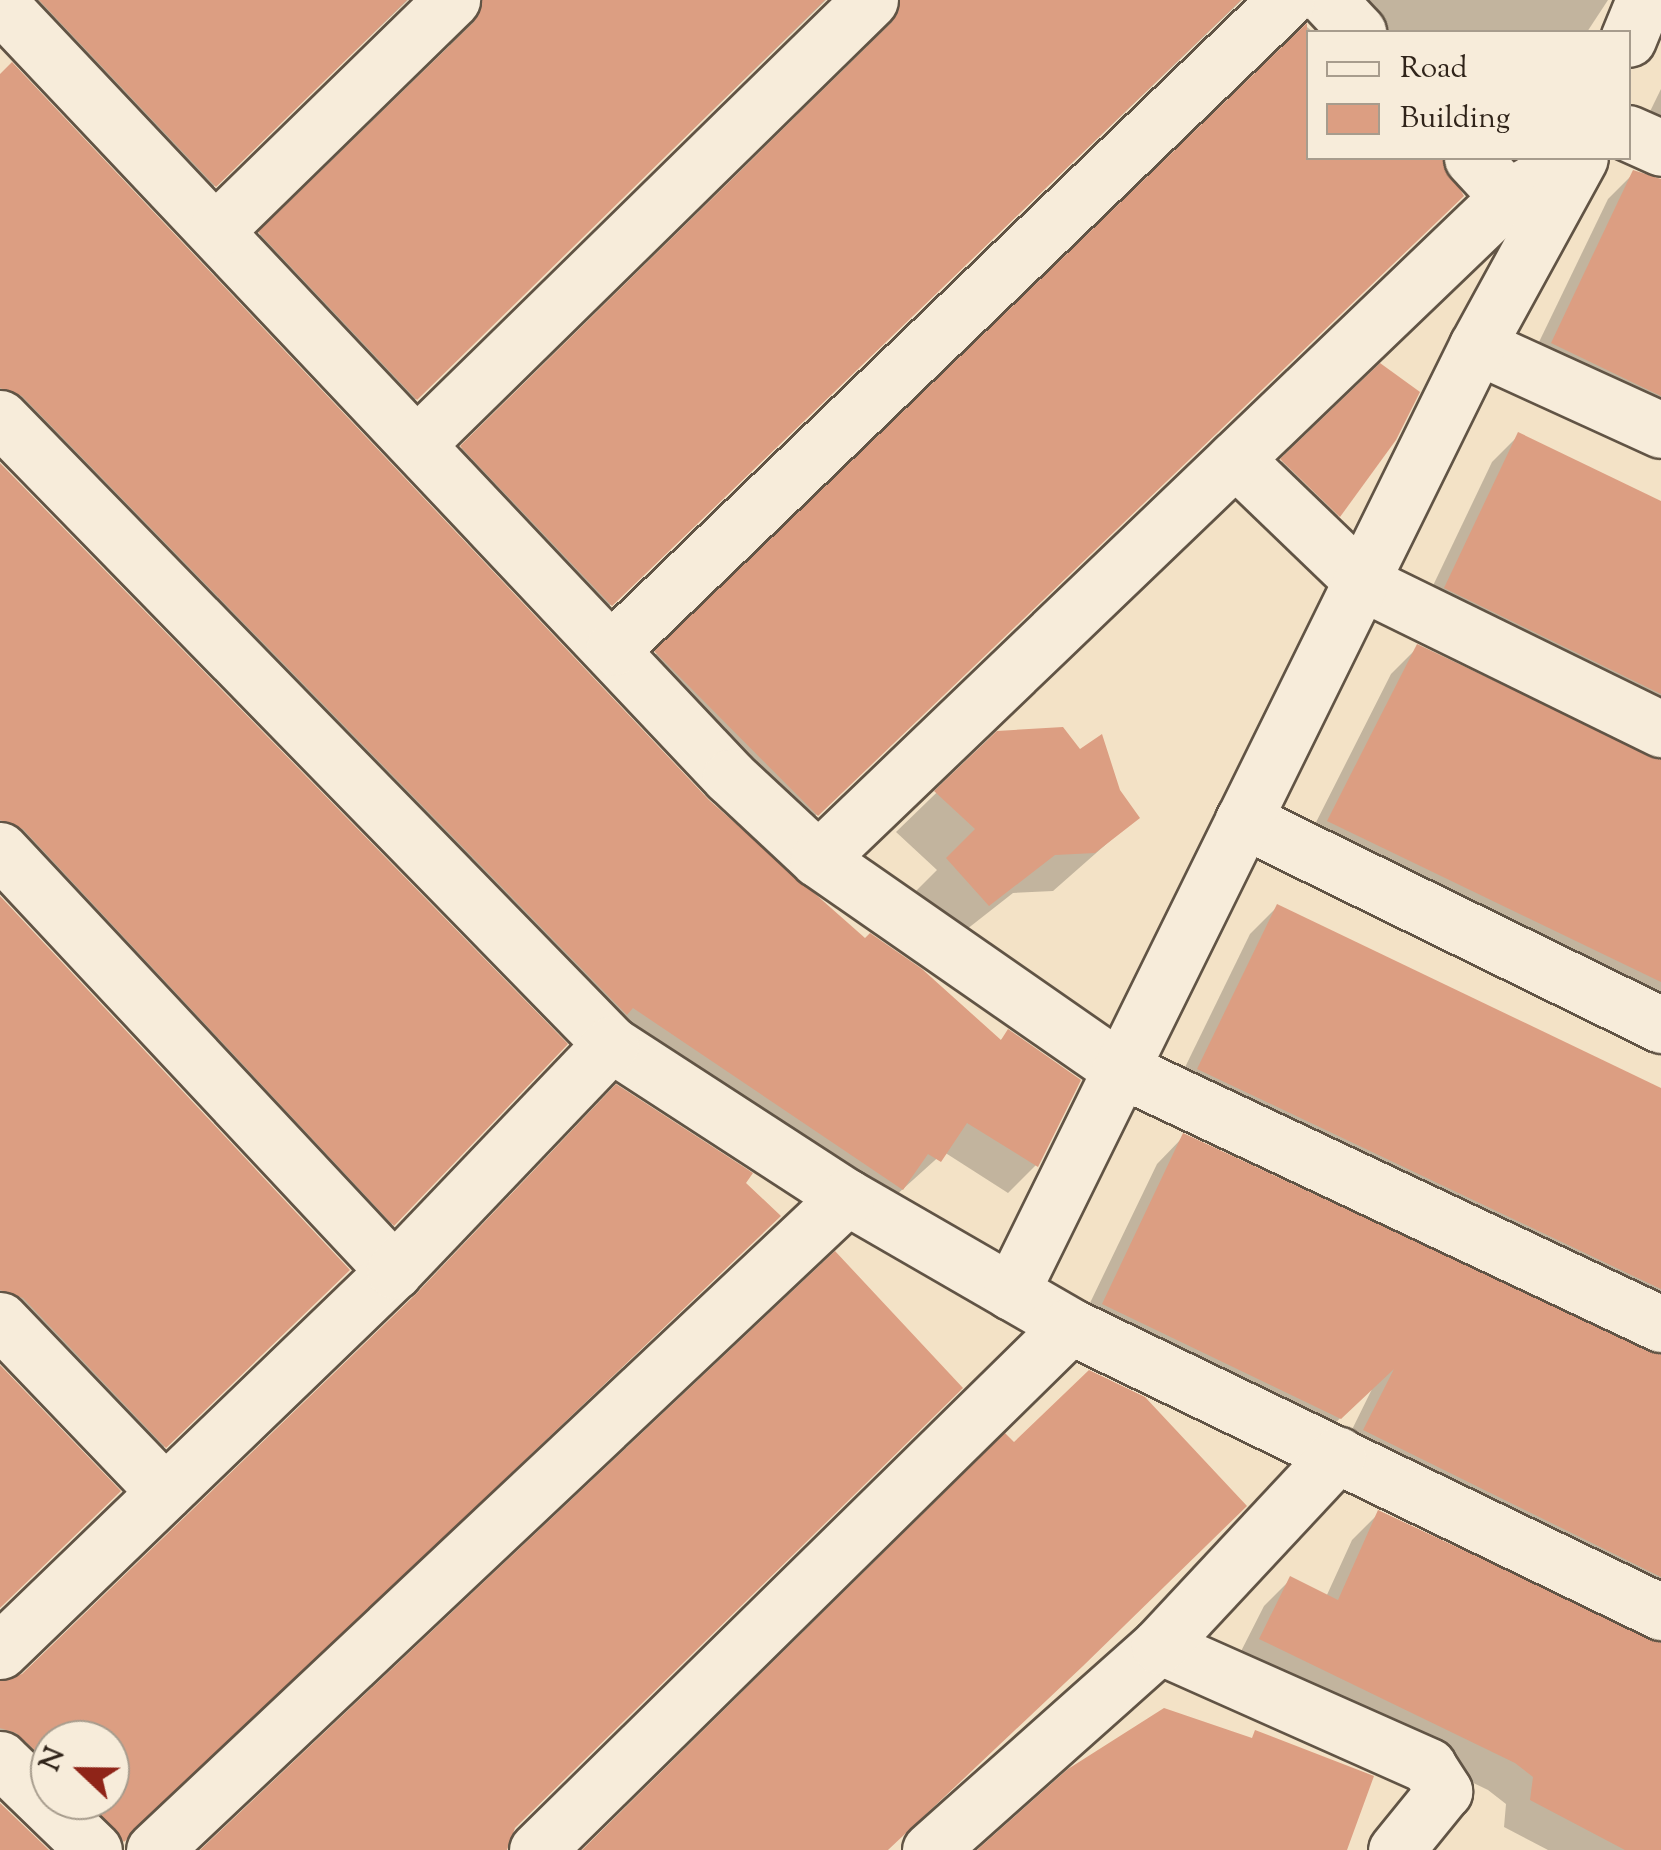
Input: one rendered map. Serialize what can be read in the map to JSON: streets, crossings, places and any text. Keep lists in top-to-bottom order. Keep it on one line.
{"legend":["Road","Building"],"north":"left"}
